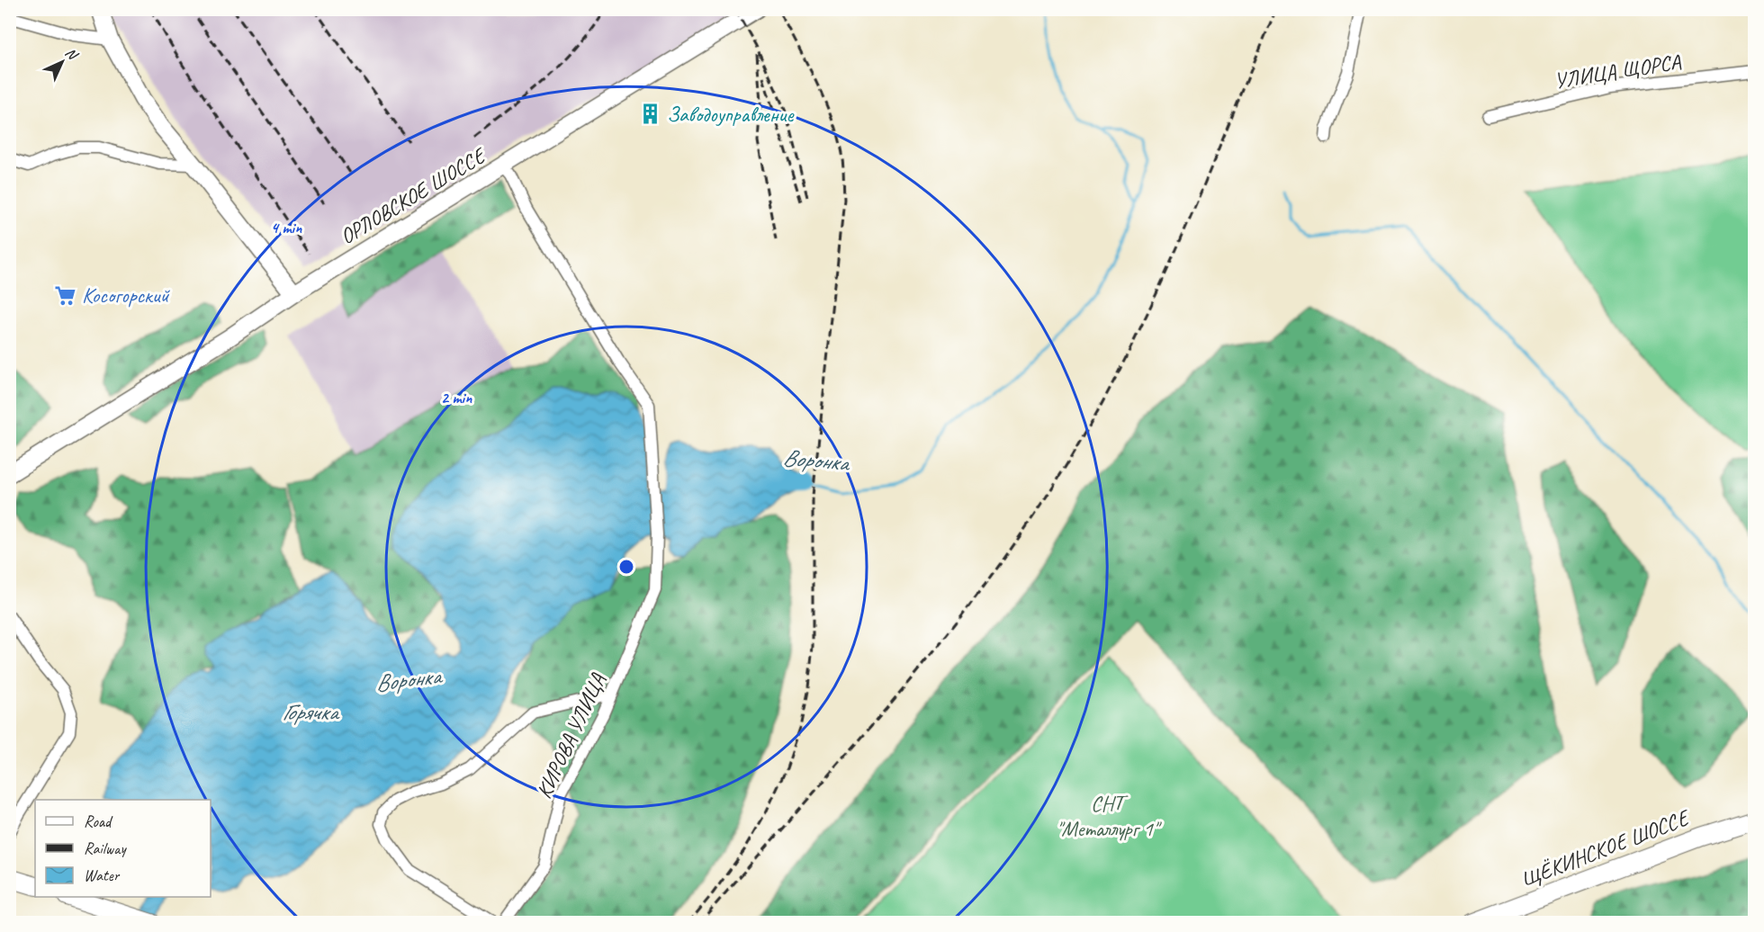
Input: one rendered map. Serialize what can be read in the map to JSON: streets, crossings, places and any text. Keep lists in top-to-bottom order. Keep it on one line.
{"streets":{"main road":["ОРЛОВСКОЕ ШОССЕ","ЩЁКИНСКОЕ ШОССЕ"],"street":["УЛИЦА ЩОРСА","КИРОВА УЛИЦА"]},"crossings":[["ОРЛОВСКОЕ ШОССЕ","КИРОВА УЛИЦА"]],"water":["Воронка","Горячка"],"parks":["СНТ \"Металлург 1\""],"places":{"building":["Заводоуправление"],"supermarket":["Косогорский"]},"legend":["Road","Railway","Water"],"north":"top right","rings":["4 min","2 min"]}
